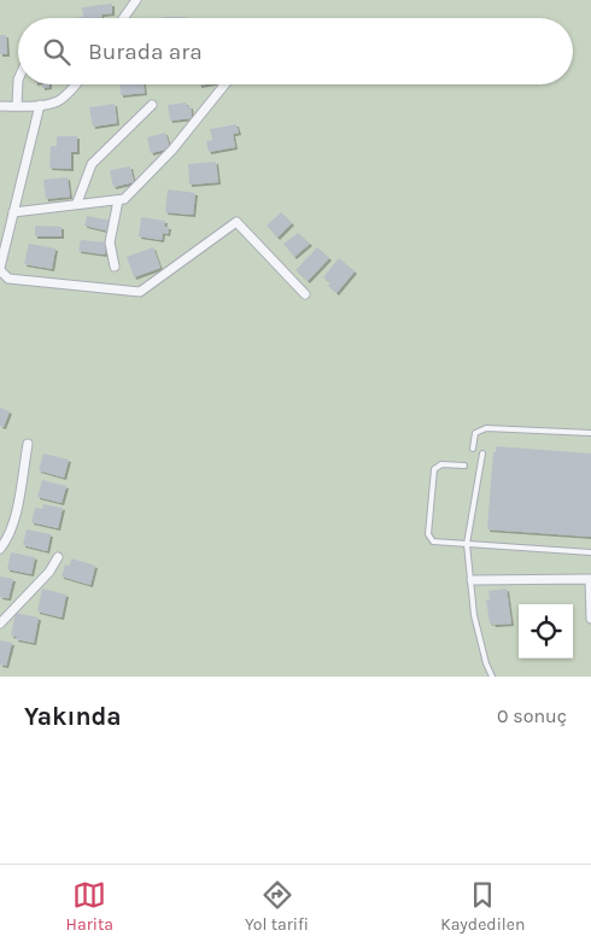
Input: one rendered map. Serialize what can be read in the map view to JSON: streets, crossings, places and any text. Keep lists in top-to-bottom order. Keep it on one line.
{"page":{"search":"Burada ara","heading":["Yakında","0 sonuç"],"nav":["Harita","Yol tarifi","Kaydedilen"]}}
